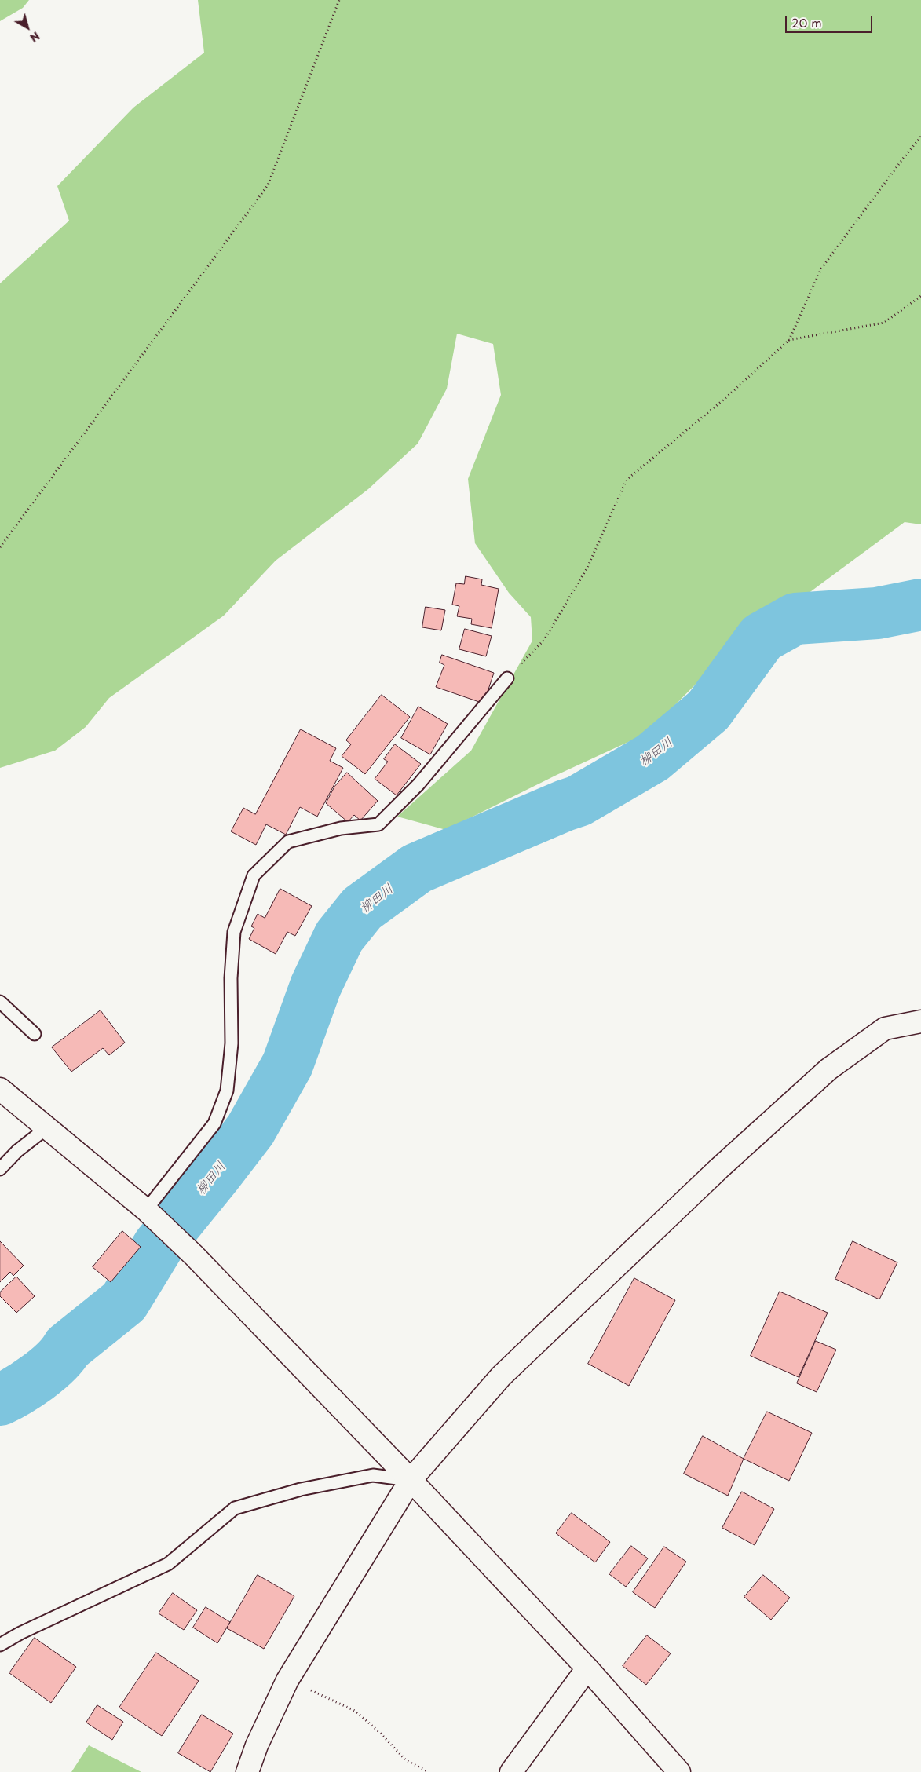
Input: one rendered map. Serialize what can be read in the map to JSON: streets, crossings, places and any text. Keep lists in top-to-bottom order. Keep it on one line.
{"water":["柳田川"],"scale_bar":"20 m","north":"bottom right"}
